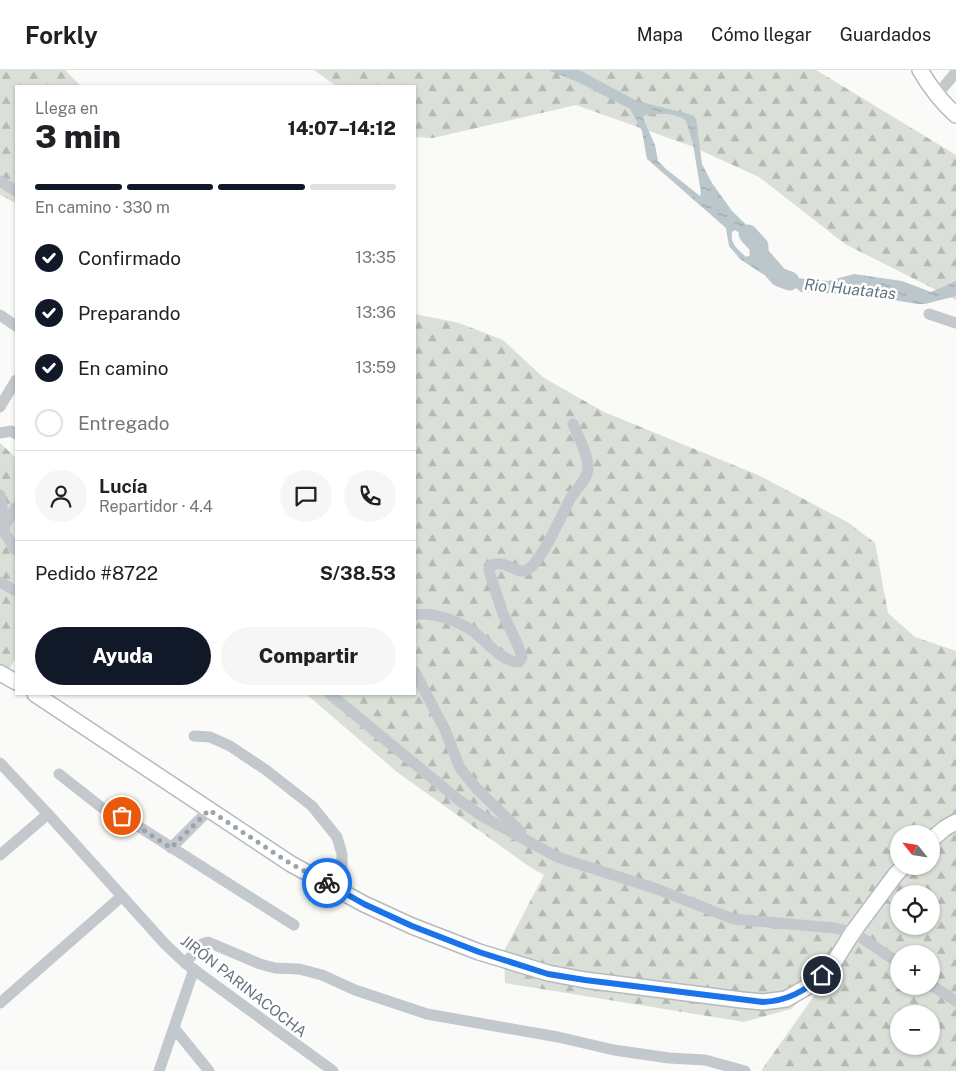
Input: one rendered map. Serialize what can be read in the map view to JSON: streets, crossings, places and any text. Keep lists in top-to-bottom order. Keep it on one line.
{"streets":{"street":["JIRÓN PARINACOCHA"]},"water":["Rio Huatatas"],"north":"top left","page":{"header":"Forkly","nav":["Mapa","Cómo llegar","Guardados"],"heading":["3 min","Llega en","14:07–14:12"],"panel":["Lucía","Repartidor · 4.4","Pedido #8722","S/38.53"],"bar":"En camino · 330 m","list":[["Confirmado","13:35"],["Preparando","13:36"],["En camino","13:59"],"Entregado"],"buttons":["Ayuda","Compartir"],"map_buttons":["+","−"]}}
